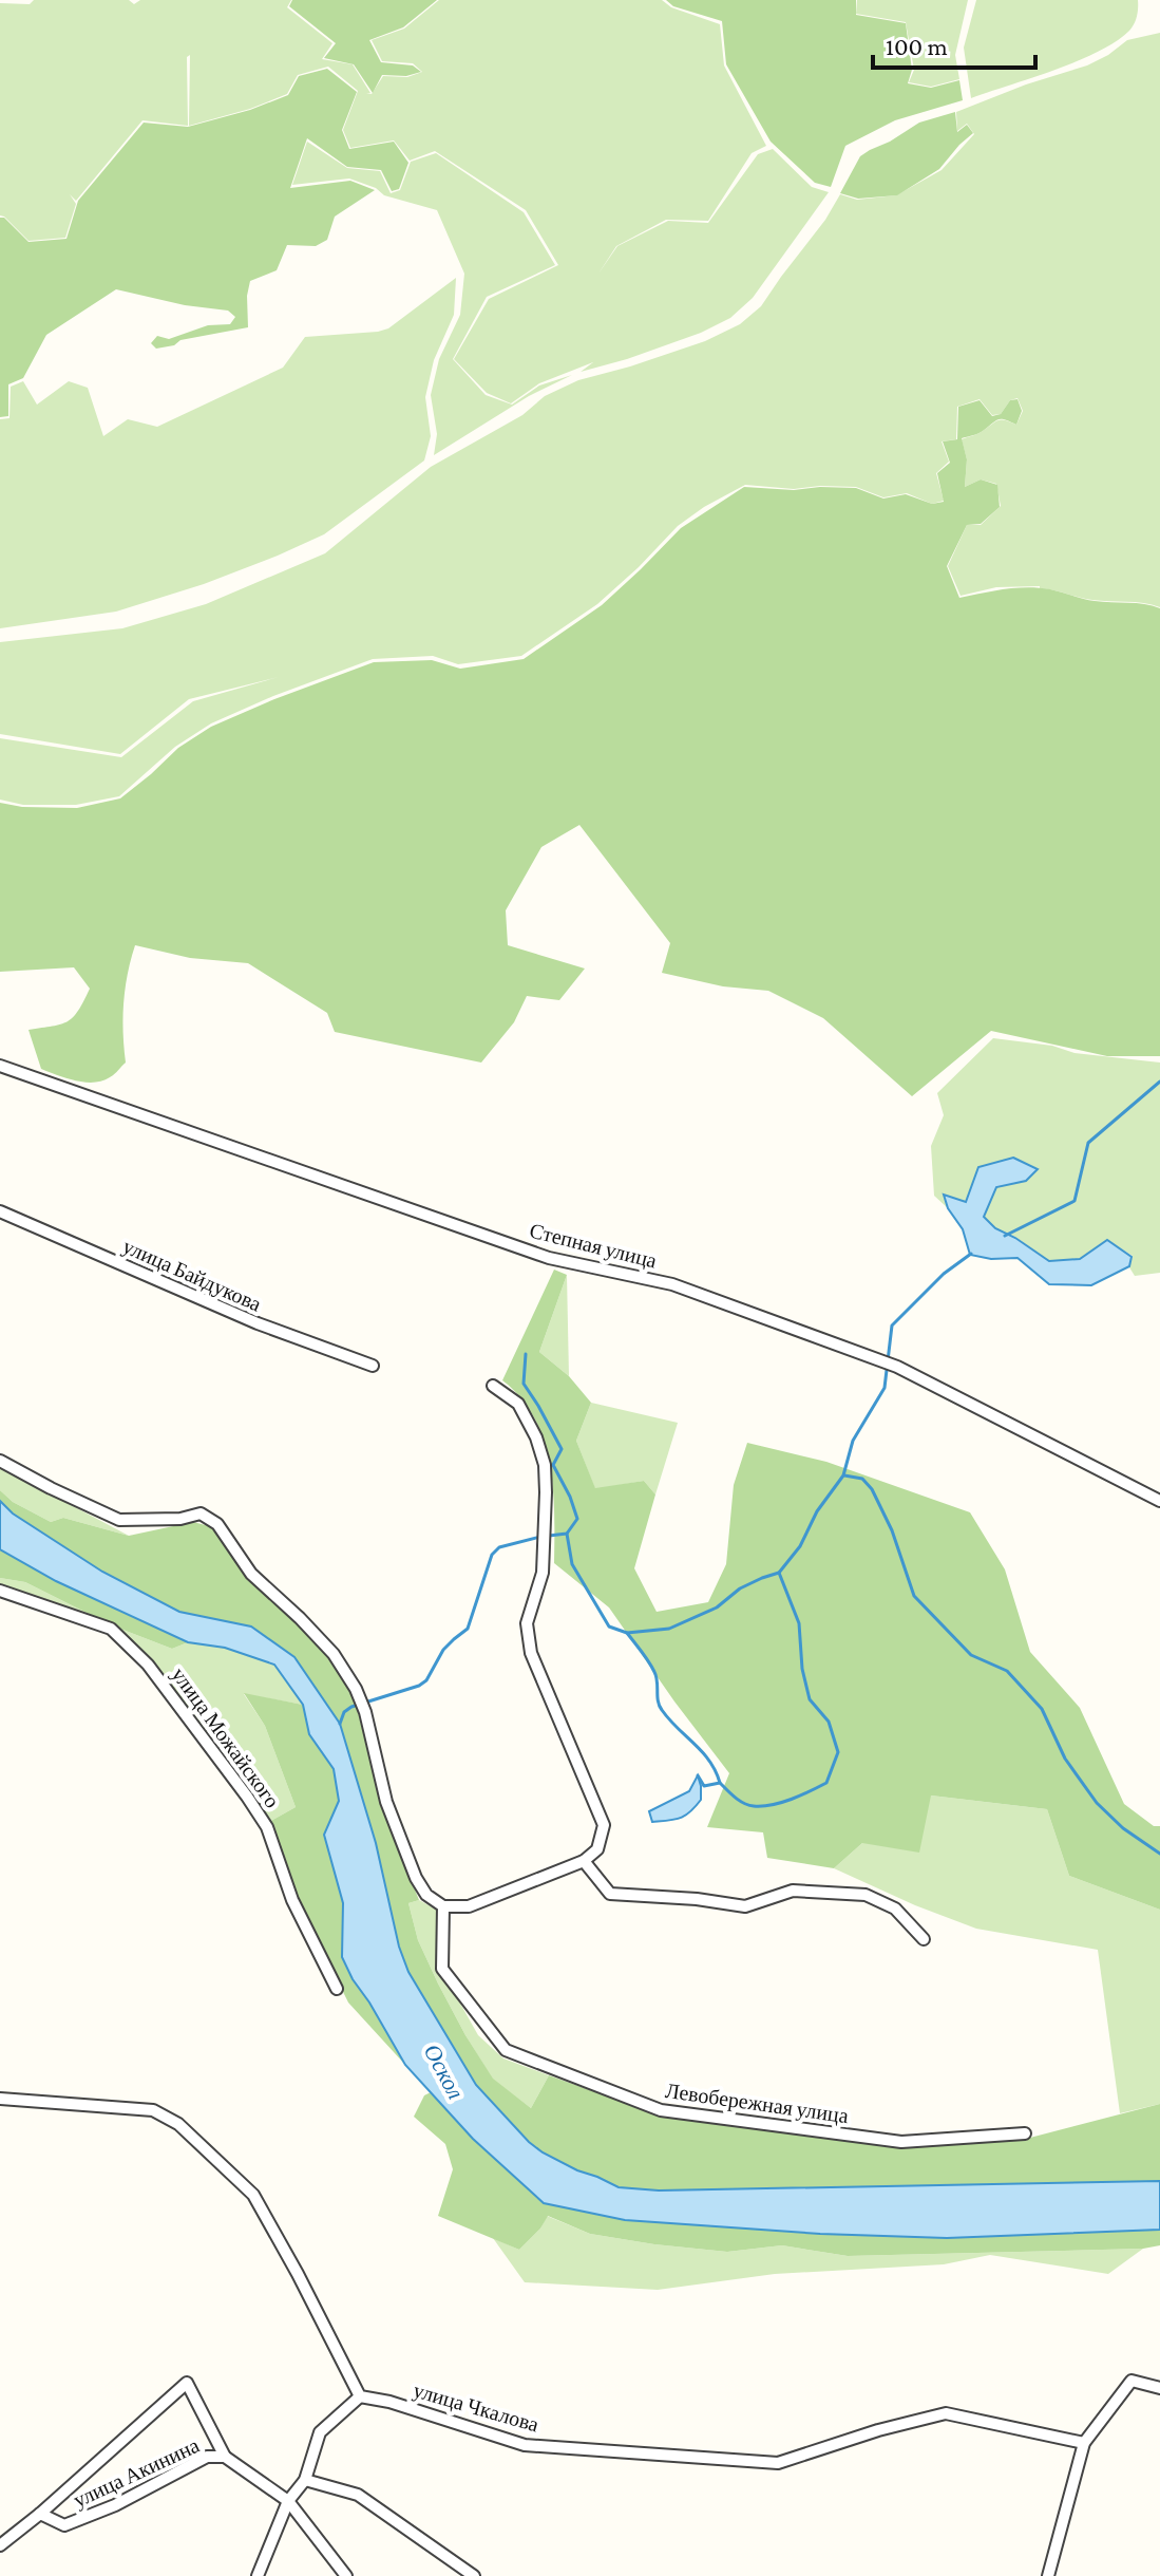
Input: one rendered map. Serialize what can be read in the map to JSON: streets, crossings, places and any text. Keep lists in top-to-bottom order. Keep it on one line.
{"streets":{"street":["Степная улица","улица Байдукова","улица Можайского","Левобережная улица","улица Чкалова","улица Акинина"]},"water":["Оскол"],"scale_bar":"100 m"}
